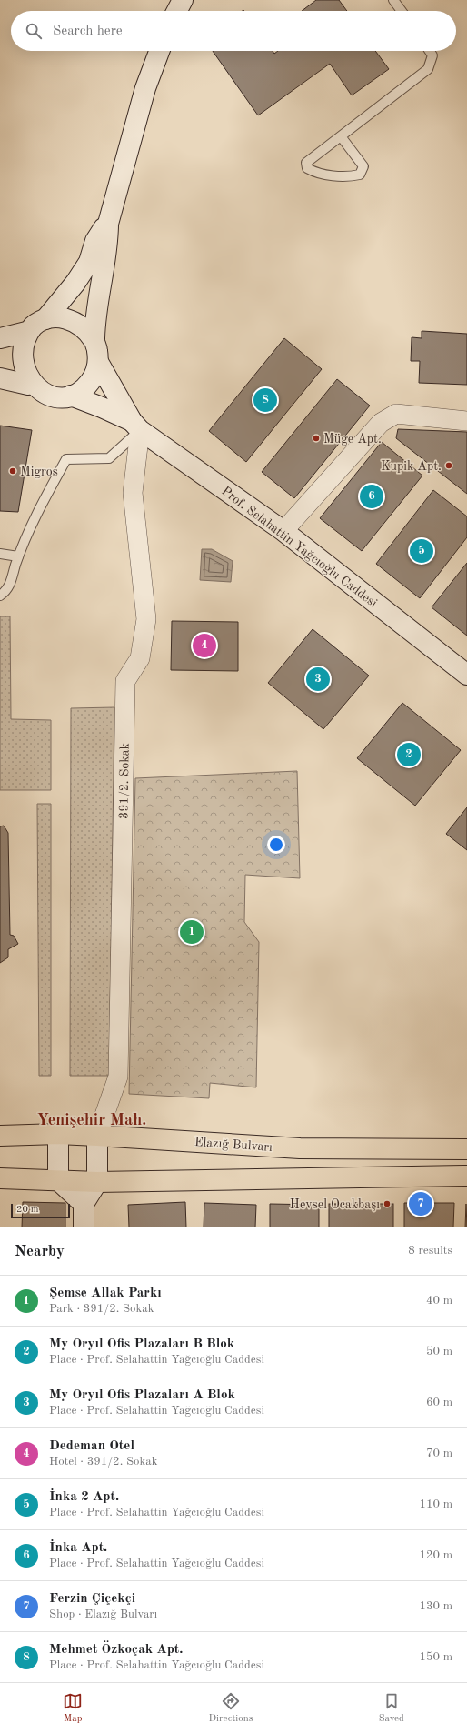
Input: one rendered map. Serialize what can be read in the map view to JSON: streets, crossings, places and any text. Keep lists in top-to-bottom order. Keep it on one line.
{"streets":{"main road":["Elazığ Bulvarı"],"street":["Prof. Selahattin Yağcıoğlu Caddesi","391/2. Sokak"]},"crossings":[["Prof. Selahattin Yağcıoğlu Caddesi","391/2. Sokak"],["391/2. Sokak","Elazığ Bulvarı"]],"districts":["Yenişehir Mah."],"places":["Müge Apt.","Kupik Apt.","Migros","Hevsel Ocakbaşı"],"scale_bar":"20 m","page":{"search":"Search here","pins":["8","6","5","4","3","2","1","7"],"scale":"20 m","heading":["Nearby","8 results"],"list":[{"mark":"1","name":"Şemse Allak Parkı","note":"Park · 391/2. Sokak","value":"40 m"},{"mark":"2","name":"My Oryıl Ofis Plazaları B Blok","note":"Place · Prof. Selahattin Yağcıoğlu Caddesi","value":"50 m"},{"mark":"3","name":"My Oryıl Ofis Plazaları A Blok","note":"Place · Prof. Selahattin Yağcıoğlu Caddesi","value":"60 m"},{"mark":"4","name":"Dedeman Otel","note":"Hotel · 391/2. Sokak","value":"70 m"},{"mark":"5","name":"İnka 2 Apt.","note":"Place · Prof. Selahattin Yağcıoğlu Caddesi","value":"110 m"},{"mark":"6","name":"İnka Apt.","note":"Place · Prof. Selahattin Yağcıoğlu Caddesi","value":"120 m"},{"mark":"7","name":"Ferzin Çiçekçi","note":"Shop · Elazığ Bulvarı","value":"130 m"},{"mark":"8","name":"Mehmet Özkoçak Apt.","note":"Place · Prof. Selahattin Yağcıoğlu Caddesi","value":"150 m"}],"nav":["Map","Directions","Saved"]}}
